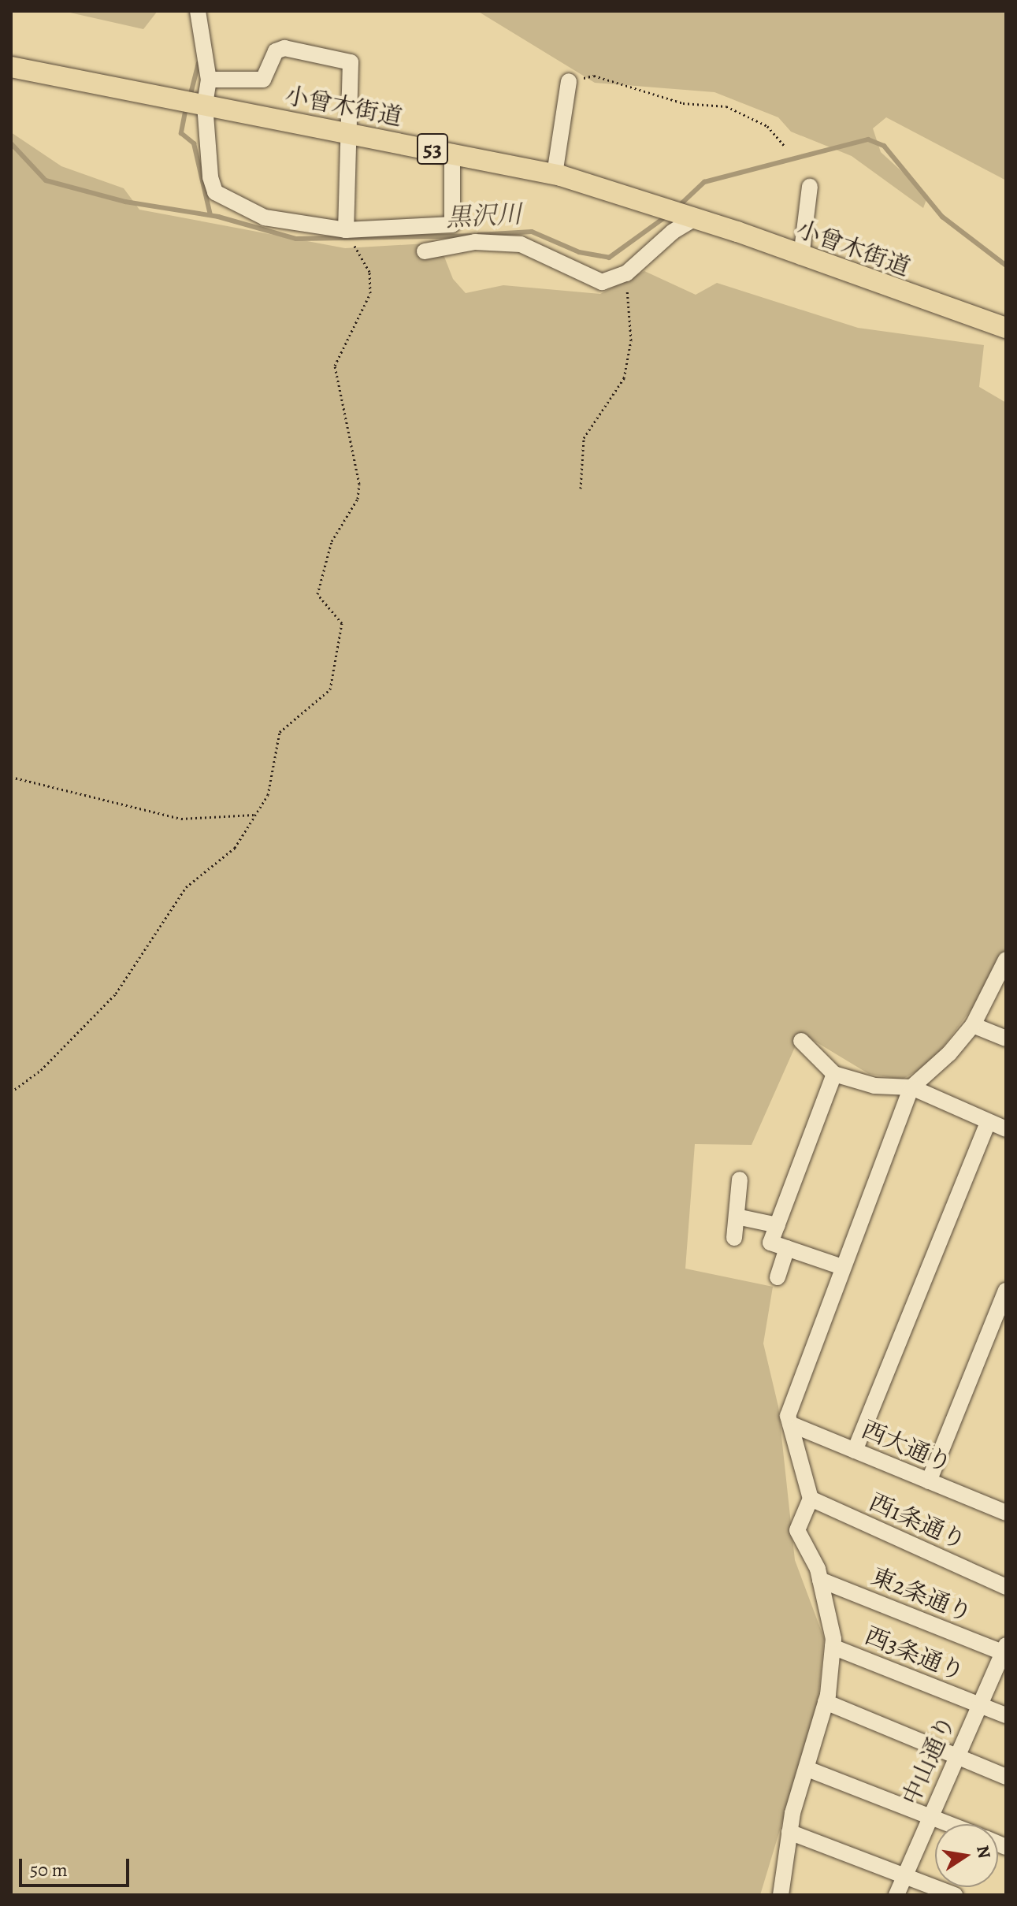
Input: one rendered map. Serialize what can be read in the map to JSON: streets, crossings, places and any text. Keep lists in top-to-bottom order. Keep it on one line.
{"streets":{"main road":["小曾木街道","53"],"street":["西大通り","西1条通り","東2条通り","西3条通り","中山通り"]},"crossings":[["東2条通り","中山通り"],["西3条通り","中山通り"]],"water":["黒沢川"],"scale_bar":"50 m","north":"right"}
